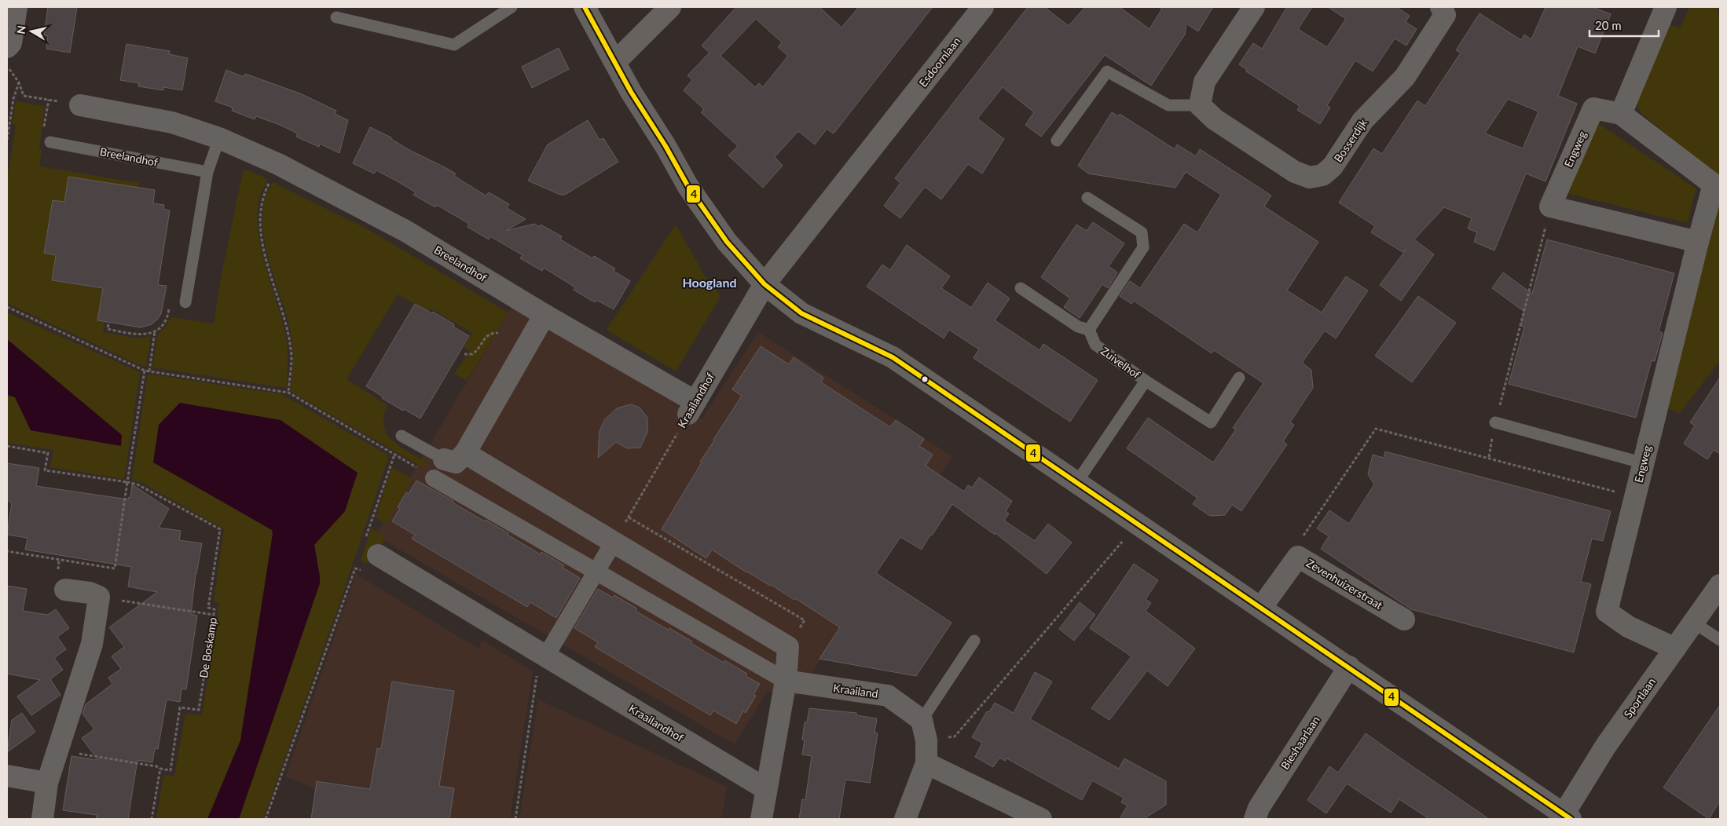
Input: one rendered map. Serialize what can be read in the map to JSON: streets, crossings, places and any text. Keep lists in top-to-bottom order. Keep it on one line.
{"streets":{"street":["Esdoornlaan","Bosserdijk","Engweg","Breelandhof","Kraailandhof","Zevenhuizerstraat","Kraailand","Sportlaan","Bieshaarlaan"],"lane":["Zuivelhof"],"path":["De Boskamp"]},"crossings":[["Esdoornlaan","Kraailandhof"],["Engweg","Sportlaan"],["Breelandhof","Kraailandhof"]],"districts":["Hoogland"],"lines":["transit line 4"],"scale_bar":"20 m","north":"left"}
